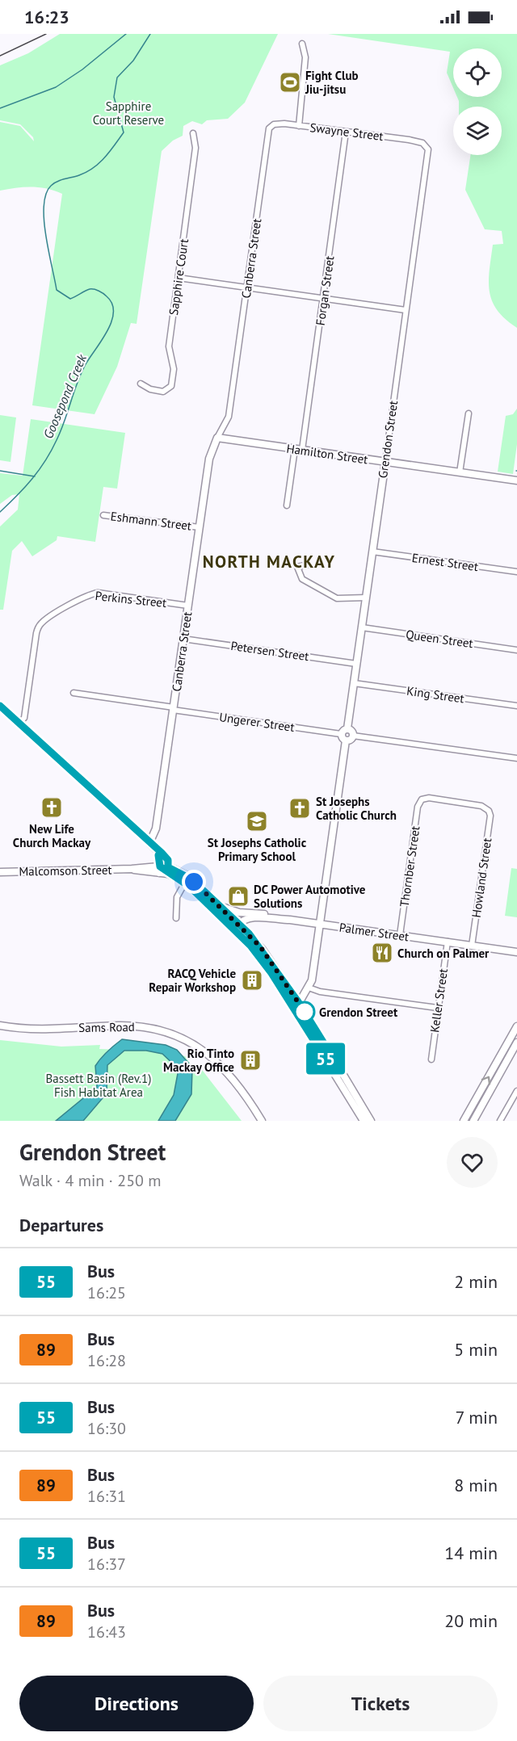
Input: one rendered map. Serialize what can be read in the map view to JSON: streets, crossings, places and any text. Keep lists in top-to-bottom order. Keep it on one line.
{"streets":{"street":["Swayne Street","Canberra Street","Sapphire Court","Forgan Street","Grendon Street","Hamilton Street","Eshmann Street","Ernest Street","Perkins Street","Queen Street","Petersen Street","King Street","Ungerer Street","Thornber Street","Malcomson Street","Howland Street","Palmer Street","Keller Street","Sams Road"]},"crossings":[["Swayne Street","Canberra Street"],["Swayne Street","Forgan Street"],["Swayne Street","Grendon Street"],["Canberra Street","Hamilton Street"],["Canberra Street","Eshmann Street"],["Canberra Street","Perkins Street"],["Canberra Street","Petersen Street"],["Canberra Street","Ungerer Street"],["Forgan Street","Hamilton Street"],["Grendon Street","Hamilton Street"],["Grendon Street","Ernest Street"],["Grendon Street","Queen Street"],["Grendon Street","Petersen Street"],["Grendon Street","King Street"],["Grendon Street","Ungerer Street"],["Thornber Street","Howland Street"],["Thornber Street","Palmer Street"],["Howland Street","Palmer Street"],["Palmer Street","Keller Street"]],"districts":["NORTH MACKAY"],"water":["Goosepond Creek"],"parks":["Sapphire Court Reserve","Bassett Basin (Rev.1) Fish Habitat Area"],"places":{"sports":["Fight Club Jiu-jitsu"],"church":["New Life Church Mackay","St Josephs Catholic Church"],"school or university":["St Josephs Catholic Primary School"],"shop":["DC Power Automotive Solutions"],"restaurant":["Church on Palmer"],"building":["RACQ Vehicle Repair Workshop","Rio Tinto Mackay Office"],"other":["Grendon Street"]},"lines":["bus line 55"],"page":{"status":"16:23","on_map":"55","heading":[["Grendon Street","Walk · 4 min · 250 m"],"Departures"],"list":[{"mark":"55","name":"Bus","note":"16:25","value":"2 min"},{"mark":"89","name":"Bus","note":"16:28","value":"5 min"},{"mark":"55","name":"Bus","note":"16:30","value":"7 min"},{"mark":"89","name":"Bus","note":"16:31","value":"8 min"},{"mark":"55","name":"Bus","note":"16:37","value":"14 min"},{"mark":"89","name":"Bus","note":"16:43","value":"20 min"}],"buttons":["Directions","Tickets"]}}
